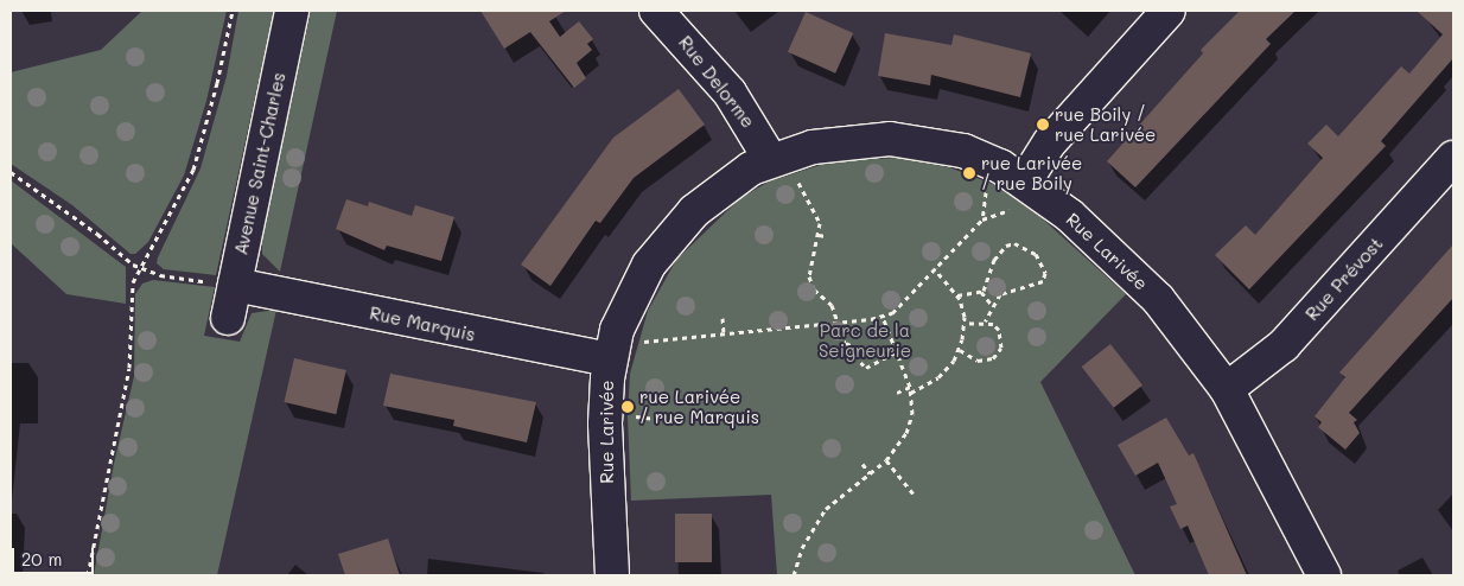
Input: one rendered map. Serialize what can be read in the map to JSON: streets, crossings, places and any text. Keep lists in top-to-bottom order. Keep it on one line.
{"streets":{"street":["Rue Delorme","Avenue Saint-Charles","Rue Larivée","Rue Prévost","Rue Marquis"]},"crossings":[["Rue Delorme","Rue Larivée"],["Avenue Saint-Charles","Rue Marquis"],["Rue Larivée","Rue Prévost"],["Rue Larivée","Rue Marquis"]],"parks":["Parc de la Seigneurie"],"places":["rue Boily / rue Larivée","rue Larivée / rue Boily","rue Larivée / rue Marquis"],"scale_bar":"20 m"}
